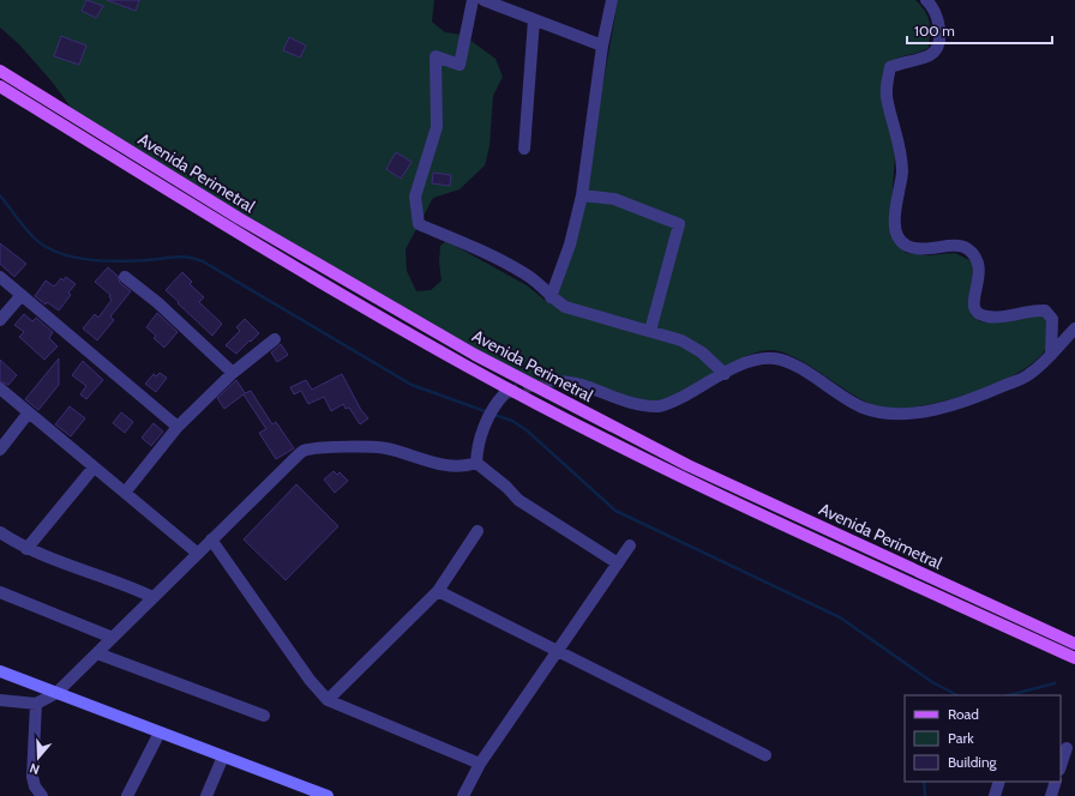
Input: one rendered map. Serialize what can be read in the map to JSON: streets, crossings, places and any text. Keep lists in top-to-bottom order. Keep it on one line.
{"streets":{"main road":["Avenida Perimetral"]},"legend":["Road","Park","Building"],"scale_bar":"100 m","north":"bottom"}
